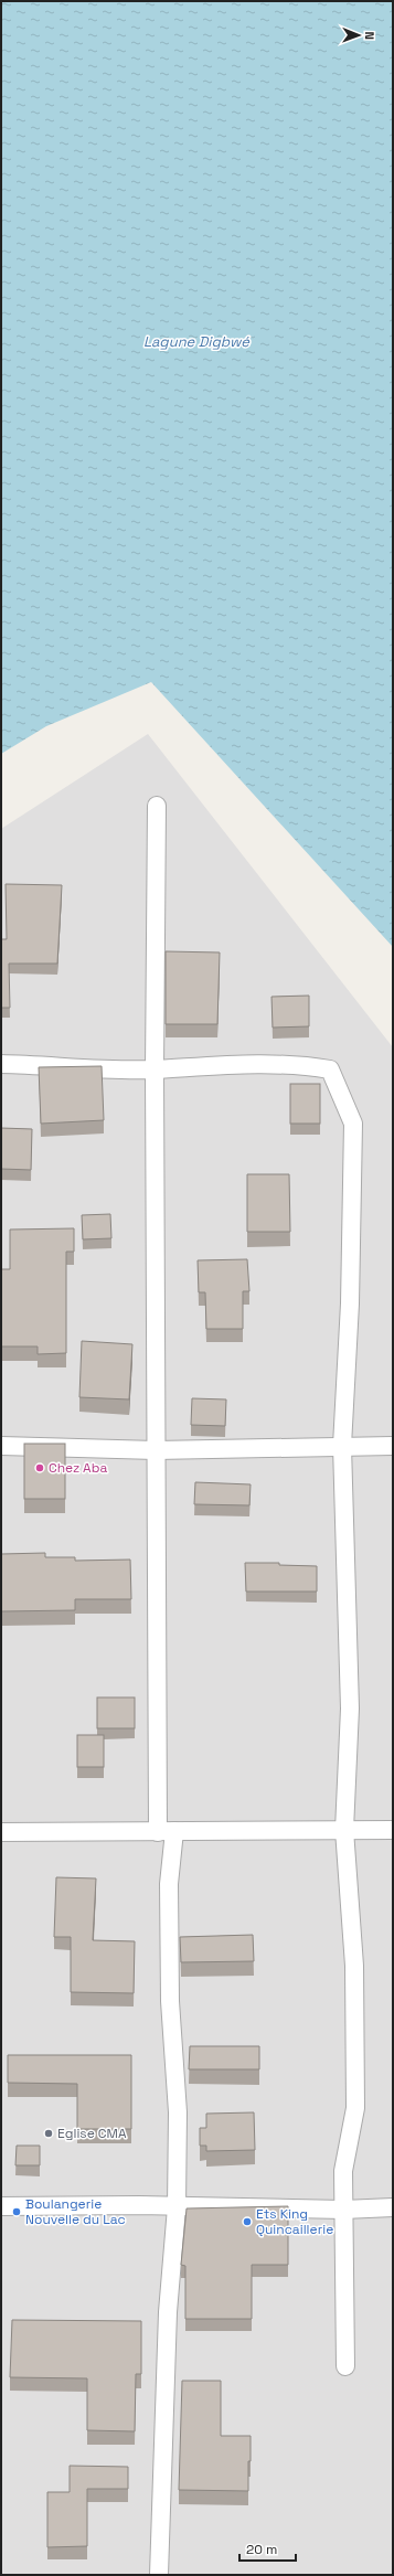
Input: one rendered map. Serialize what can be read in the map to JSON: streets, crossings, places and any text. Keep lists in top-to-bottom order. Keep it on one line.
{"water":["Lagune Digbwé"],"places":["Chez Aba","Eglise CMA","Boulangerie Nouvelle du Lac","Ets King Quincaillerie"],"scale_bar":"20 m","north":"right"}
